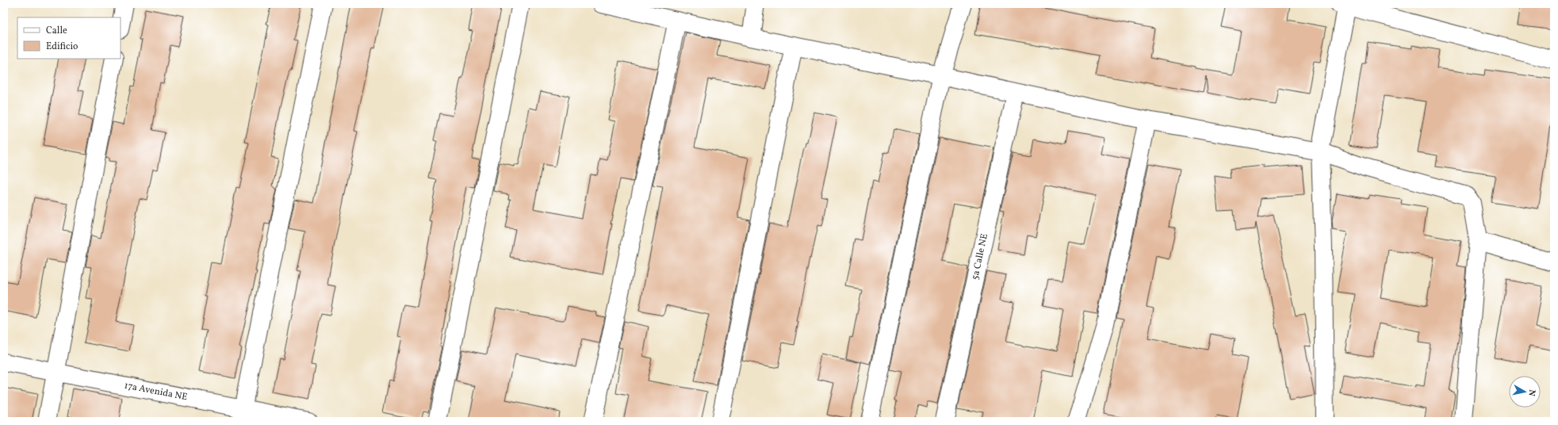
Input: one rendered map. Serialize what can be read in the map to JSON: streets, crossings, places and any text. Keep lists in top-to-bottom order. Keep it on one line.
{"streets":{"street":["5a Calle NE","17a Avenida NE"]},"legend":["Calle","Edificio"],"north":"right"}
